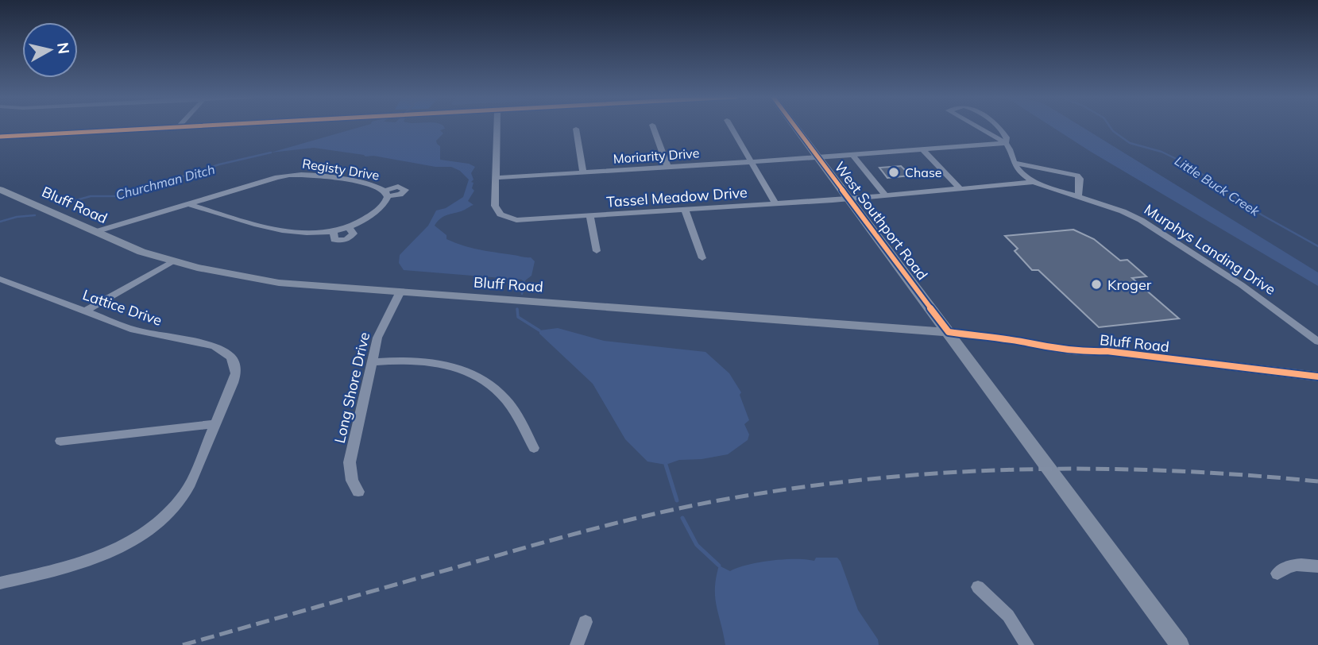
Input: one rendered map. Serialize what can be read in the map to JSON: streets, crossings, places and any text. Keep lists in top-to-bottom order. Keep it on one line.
{"streets":{"main road":["Bluff Road","West Southport Road"],"street":["Moriarity Drive","Registy Drive","Tassel Meadow Drive","Murphys Landing Drive","Lattice Drive","Long Shore Drive"]},"crossings":[["Moriarity Drive","Tassel Meadow Drive"],["Moriarity Drive","West Southport Road"],["Moriarity Drive","Murphys Landing Drive"],["Registy Drive","Bluff Road"],["Tassel Meadow Drive","West Southport Road"],["Tassel Meadow Drive","Murphys Landing Drive"],["Bluff Road","West Southport Road"],["Bluff Road","Long Shore Drive"]],"water":["Churchman Ditch","Little Buck Creek"],"places":["Chase","Kroger"],"north":"right"}
